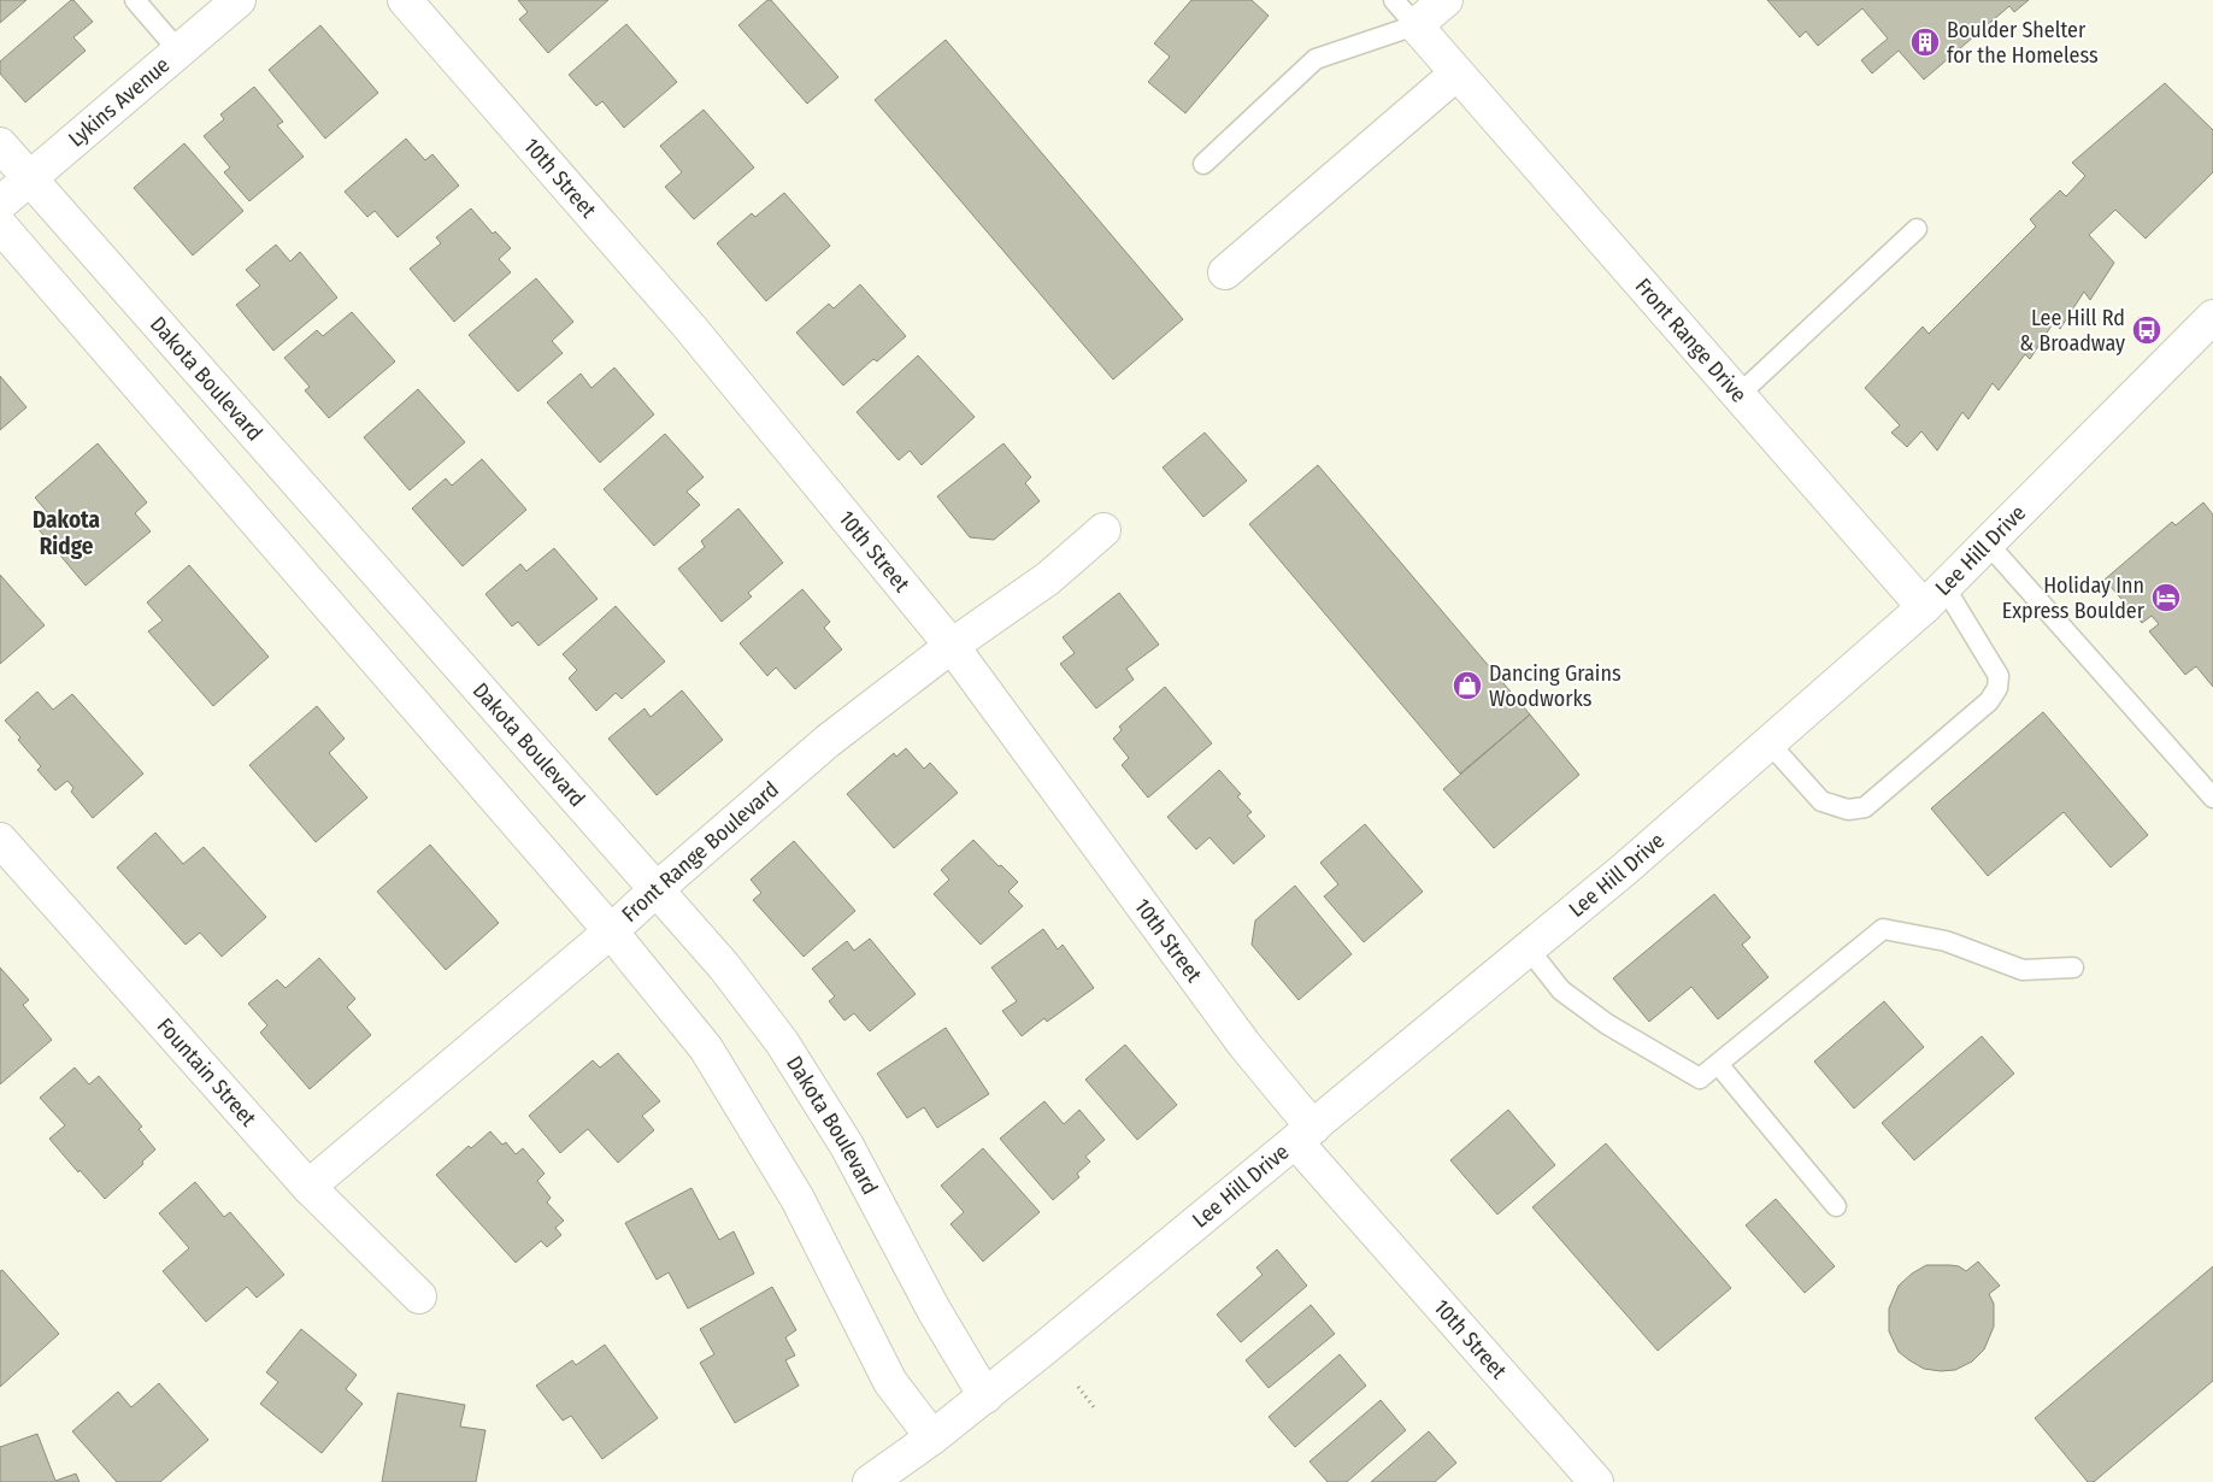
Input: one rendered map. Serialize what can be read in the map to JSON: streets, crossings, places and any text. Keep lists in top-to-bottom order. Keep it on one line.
{"streets":{"street":["Lykins Avenue","10th Street","Front Range Drive","Dakota Boulevard","Lee Hill Drive","Front Range Boulevard","Fountain Street"]},"crossings":[["Lykins Avenue","Dakota Boulevard"],["10th Street","Lee Hill Drive"],["10th Street","Front Range Boulevard"],["Front Range Drive","Lee Hill Drive"],["Dakota Boulevard","Lee Hill Drive"],["Dakota Boulevard","Front Range Boulevard"],["Front Range Boulevard","Fountain Street"]],"districts":["Dakota Ridge"],"places":{"building":["Boulder Shelter for the Homeless"],"bus stop":["Lee Hill Rd & Broadway"],"hotel":["Holiday Inn Express Boulder"],"shop":["Dancing Grains Woodworks"]}}
